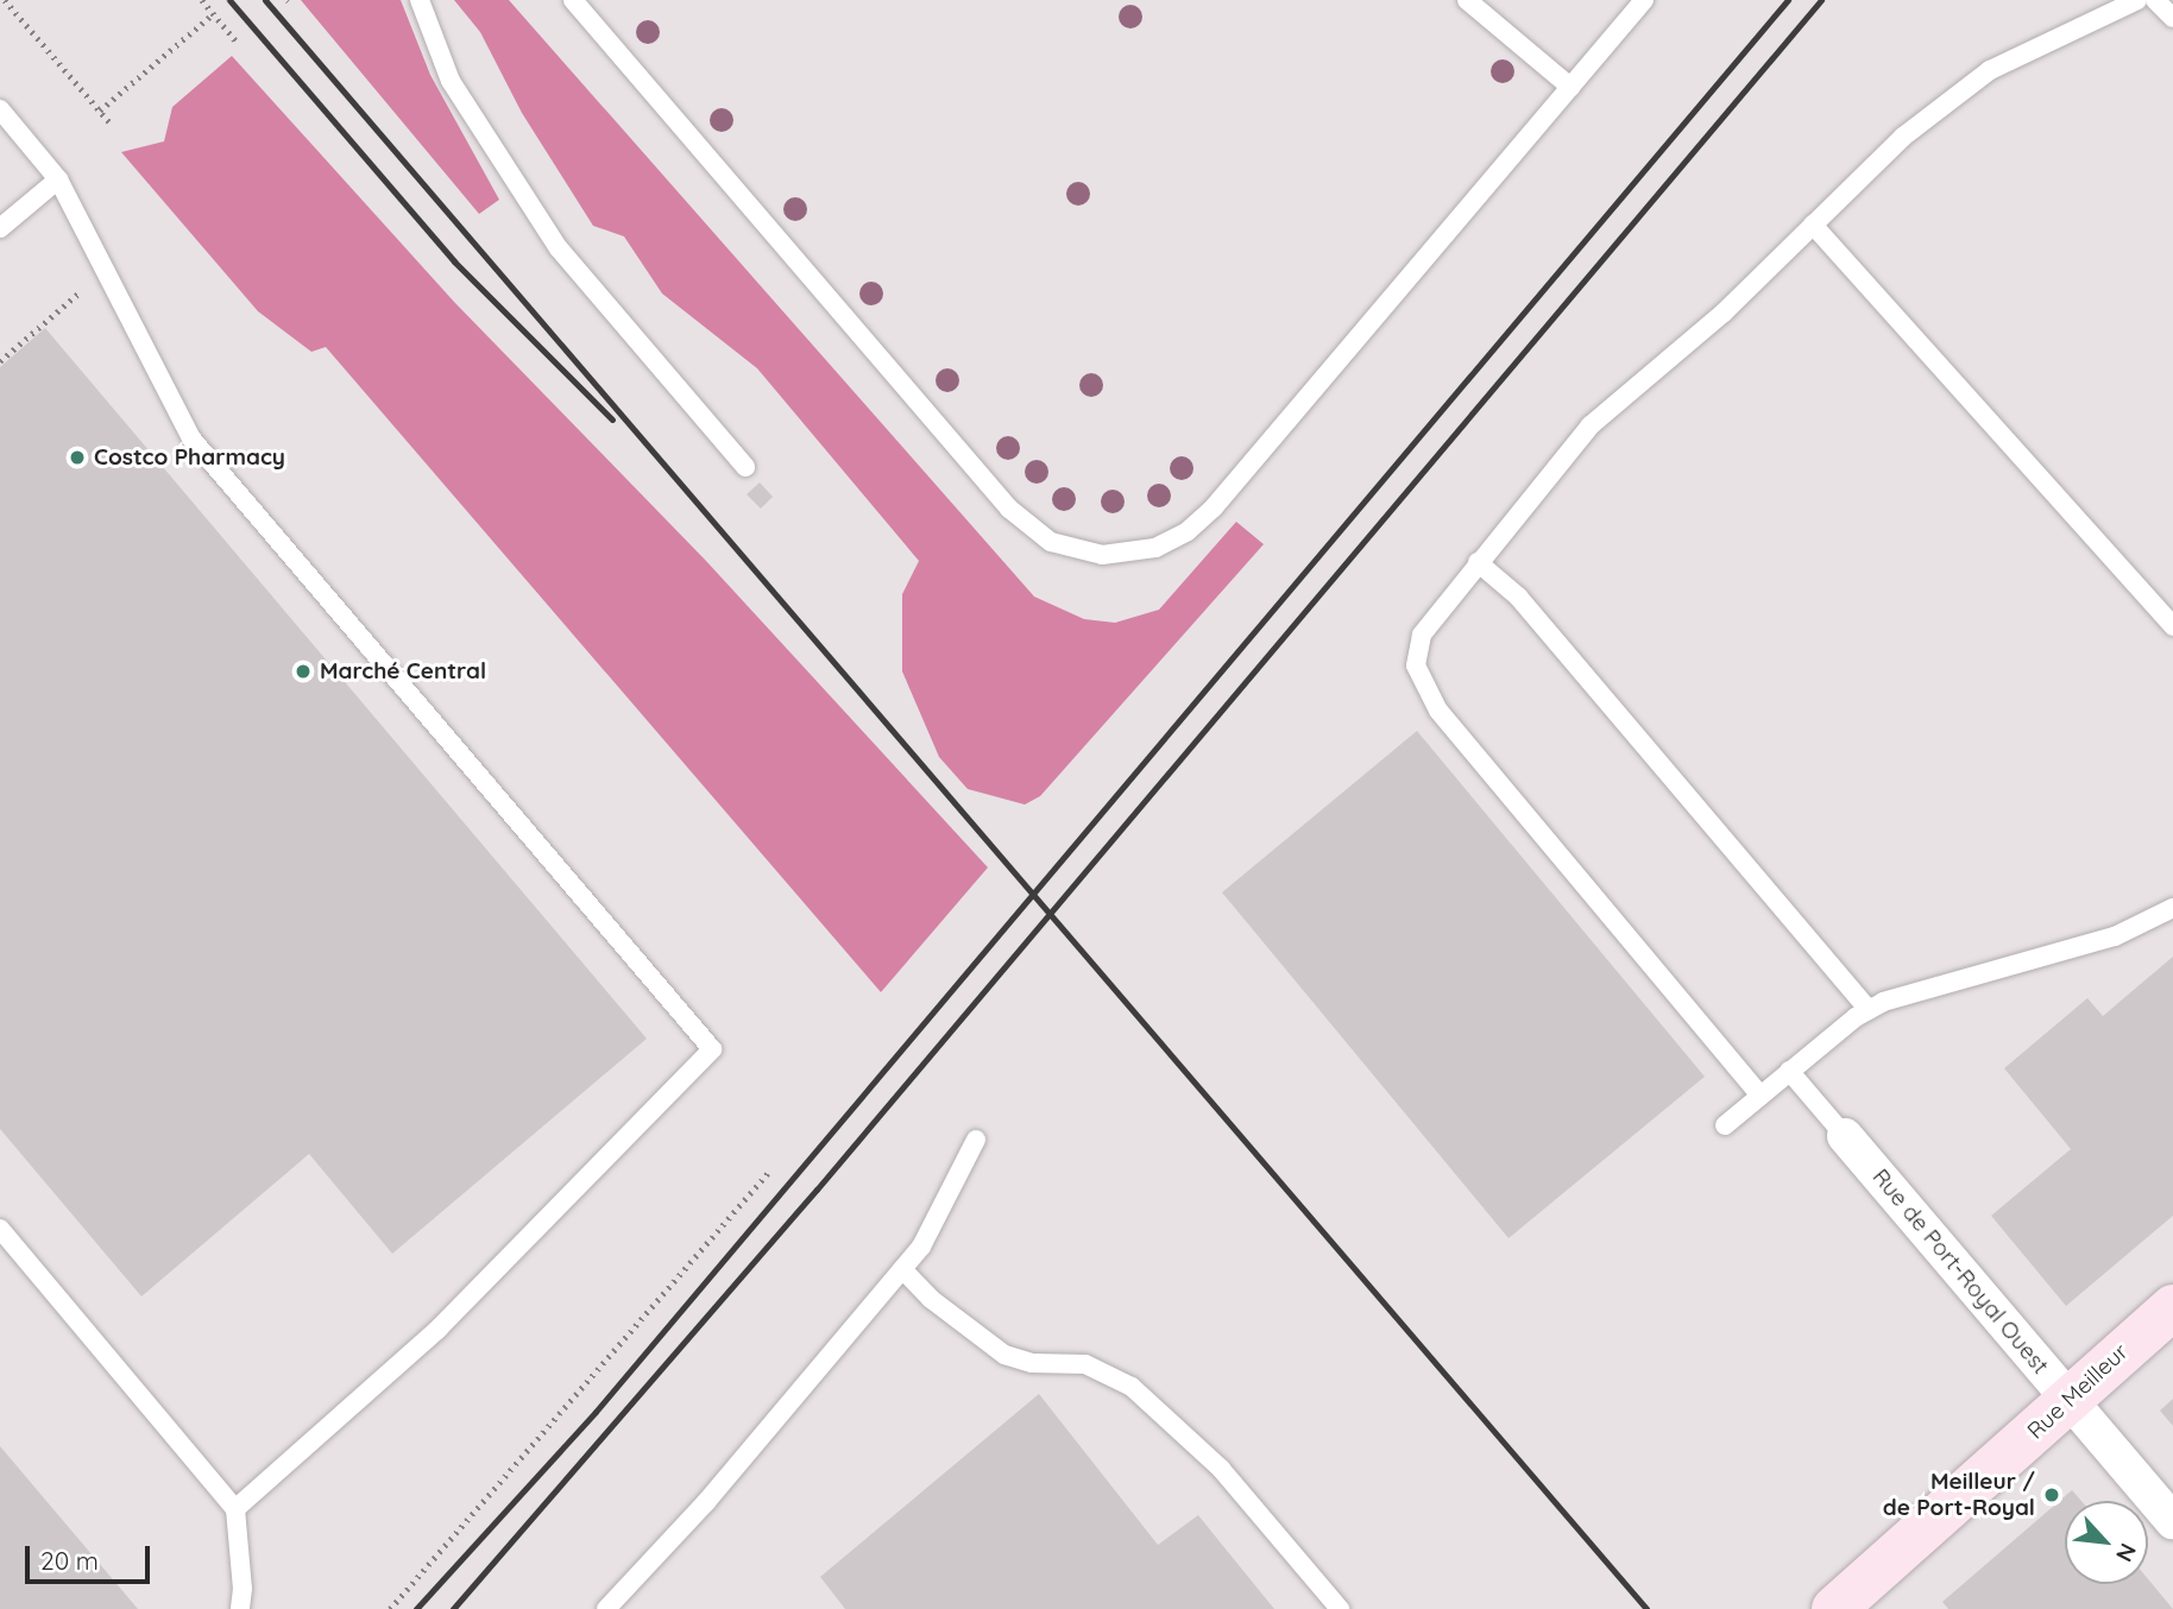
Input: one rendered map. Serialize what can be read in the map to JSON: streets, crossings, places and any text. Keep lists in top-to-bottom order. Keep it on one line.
{"streets":{"street":["Rue de Port-Royal Ouest","Rue Meilleur"]},"crossings":[["Rue de Port-Royal Ouest","Rue Meilleur"]],"places":["Costco Pharmacy","Marché Central","Meilleur / de Port-Royal"],"scale_bar":"20 m","north":"bottom right"}
